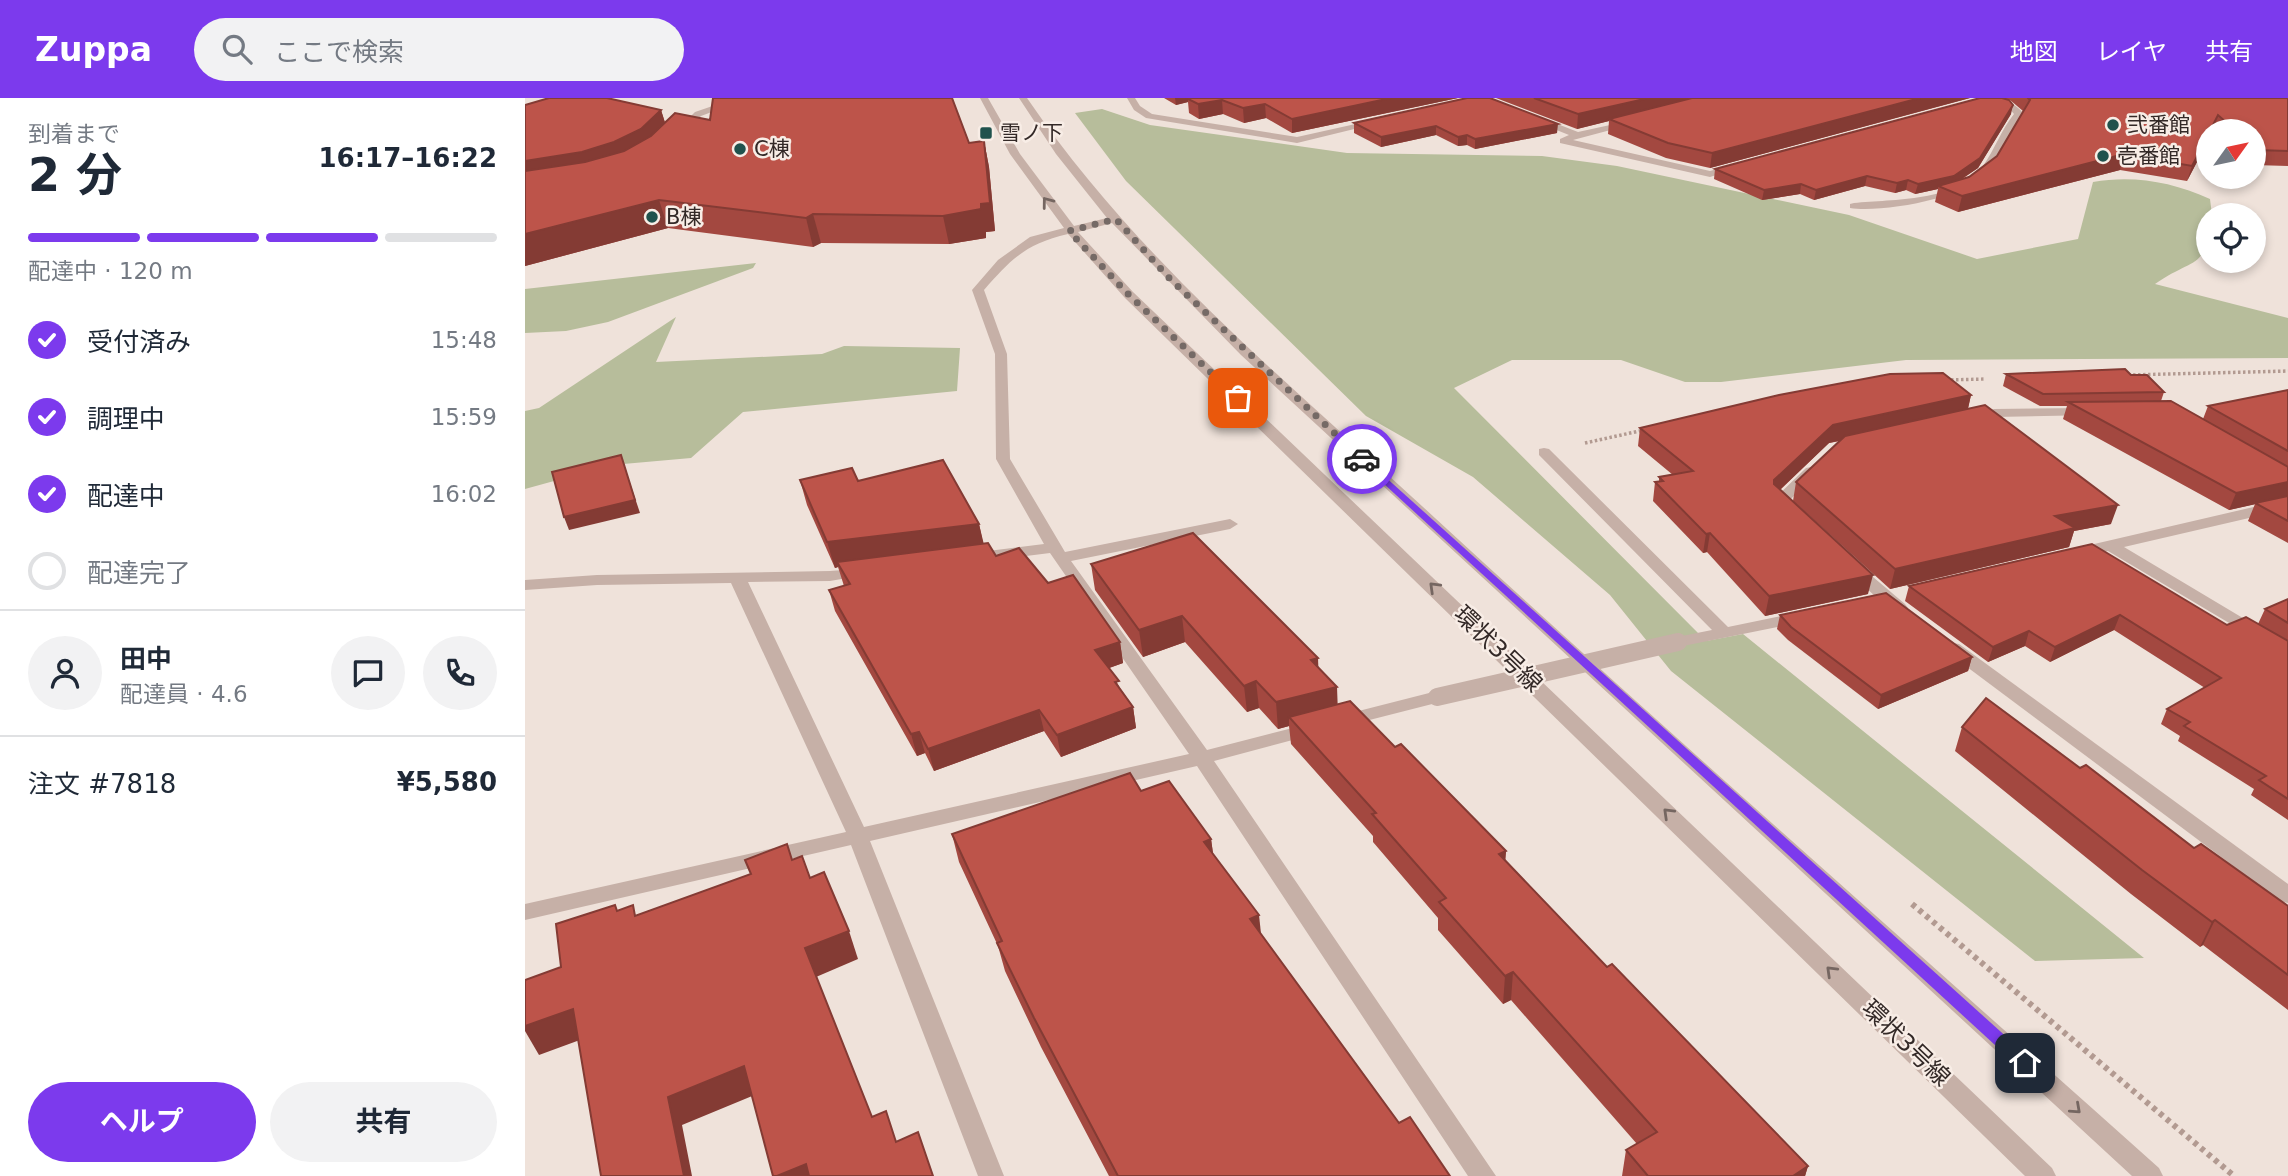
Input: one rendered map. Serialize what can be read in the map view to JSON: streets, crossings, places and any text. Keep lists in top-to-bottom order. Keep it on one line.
{"streets":{"street":["環状3号線"]},"places":{"other":["弐番館","C棟","壱番館","B棟"],"transit":["雪ノ下"]},"north":"top right","page":{"header":"Zuppa","search":"ここで検索","nav":["地図","レイヤ","共有"],"heading":["2 分","到着まで","16:17–16:22"],"panel":["田中","配達員 · 4.6","注文 #7818","¥5,580"],"bar":"配達中 · 120 m","list":[["受付済み","15:48"],["調理中","15:59"],["配達中","16:02"],"配達完了"],"buttons":["ヘルプ","共有"]}}
